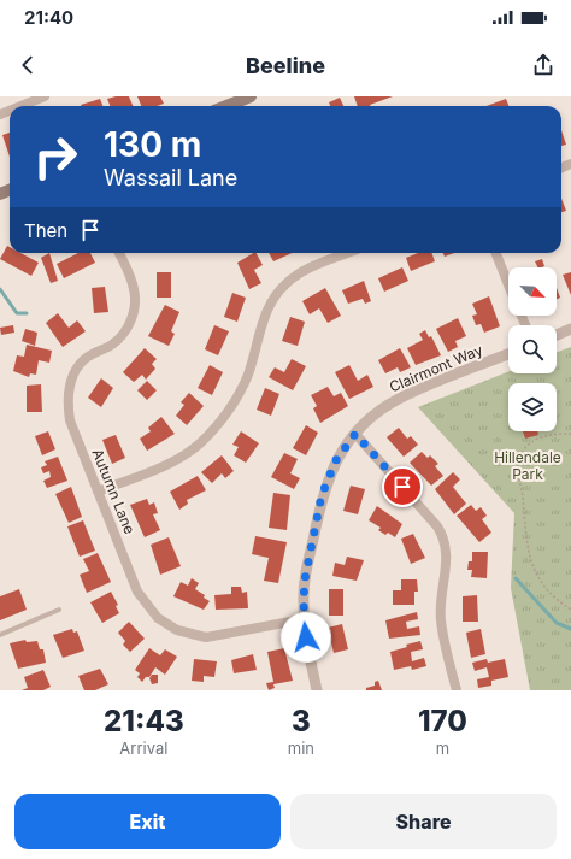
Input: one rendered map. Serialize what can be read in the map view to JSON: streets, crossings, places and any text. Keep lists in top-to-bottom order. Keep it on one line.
{"streets":{"street":["Clairmont Way","Autumn Lane"]},"crossings":[["Clairmont Way","Autumn Lane"]],"parks":["Hillendale Park"],"north":"bottom right","page":{"status":"21:40","header":"Beeline","turn":["130 m","Wassail Lane"],"then":"Then","eta":["21:43","Arrival","3","min","170","m"],"buttons":["Exit","Share"]}}
